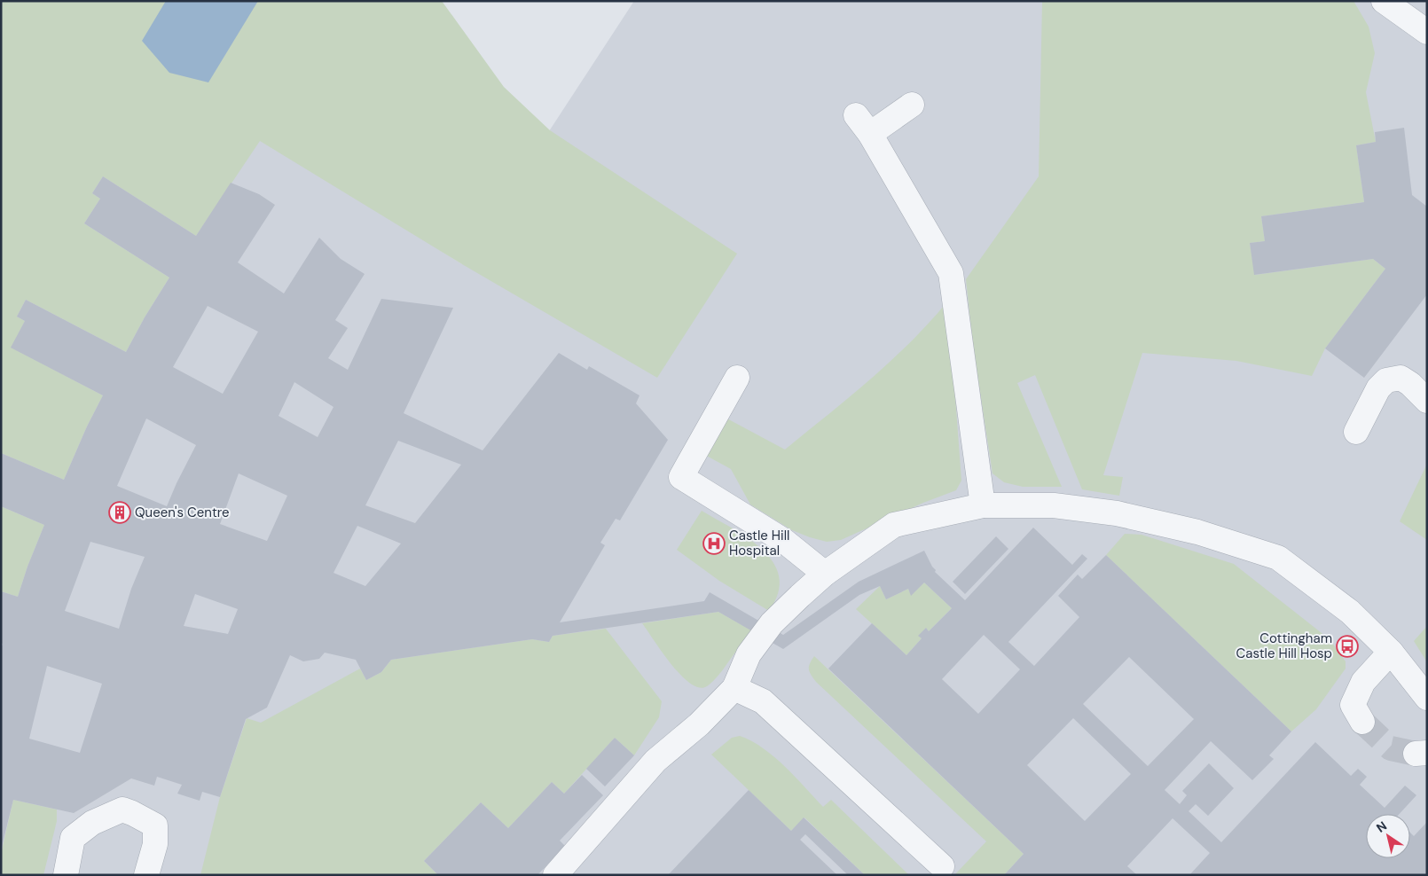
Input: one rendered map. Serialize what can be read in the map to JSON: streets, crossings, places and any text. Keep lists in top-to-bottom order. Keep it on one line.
{"places":{"building":["Queen's Centre"],"hospital":["Castle Hill Hospital"],"bus stop":["Cottingham Castle Hill Hosp"]},"north":"top left"}
